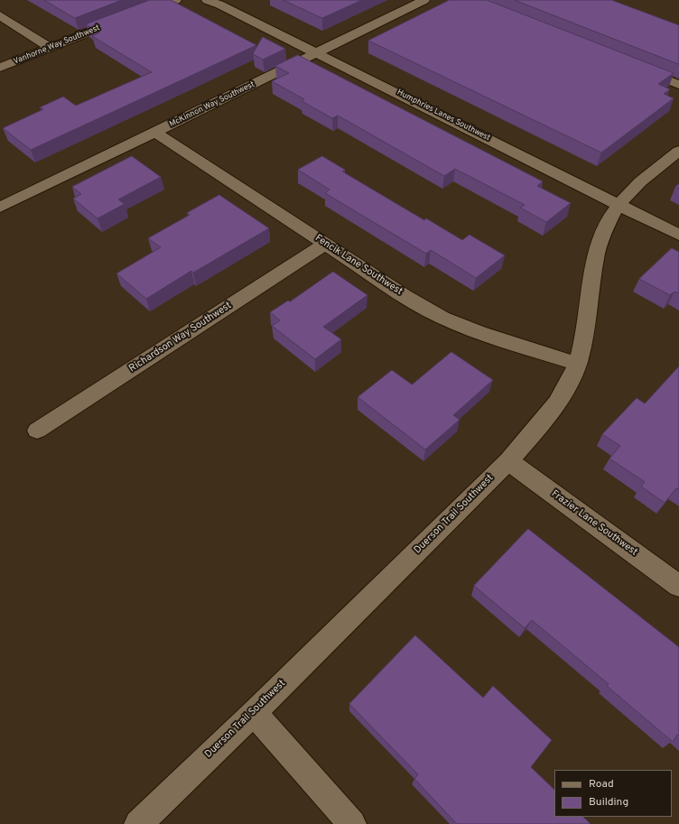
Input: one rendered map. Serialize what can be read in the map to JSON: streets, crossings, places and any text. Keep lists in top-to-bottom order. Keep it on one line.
{"streets":{"street":["Vanhorne Way Southwest","McKinnon Way Southwest","Humphries Lanes Southwest","Fencik Lane Southwest","Richardson Way Southwest","Duerson Trail Southwest","Frazier Lane Southwest"]},"crossings":[["McKinnon Way Southwest","Humphries Lanes Southwest"],["McKinnon Way Southwest","Fencik Lane Southwest"],["Humphries Lanes Southwest","Duerson Trail Southwest"],["Fencik Lane Southwest","Richardson Way Southwest"],["Fencik Lane Southwest","Duerson Trail Southwest"],["Duerson Trail Southwest","Frazier Lane Southwest"]],"legend":["Road","Building"]}
